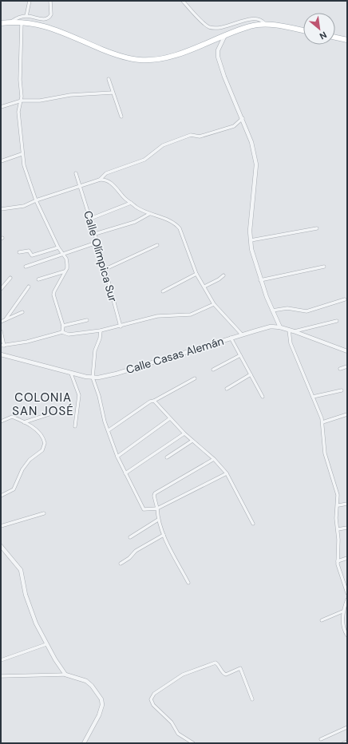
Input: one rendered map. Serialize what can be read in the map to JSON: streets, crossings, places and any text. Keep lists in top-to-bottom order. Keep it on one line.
{"streets":{"street":["Calle Olímpica Sur","Calle Casas Alemán"]},"districts":["COLONIA SAN JOSÉ"],"north":"bottom right"}
